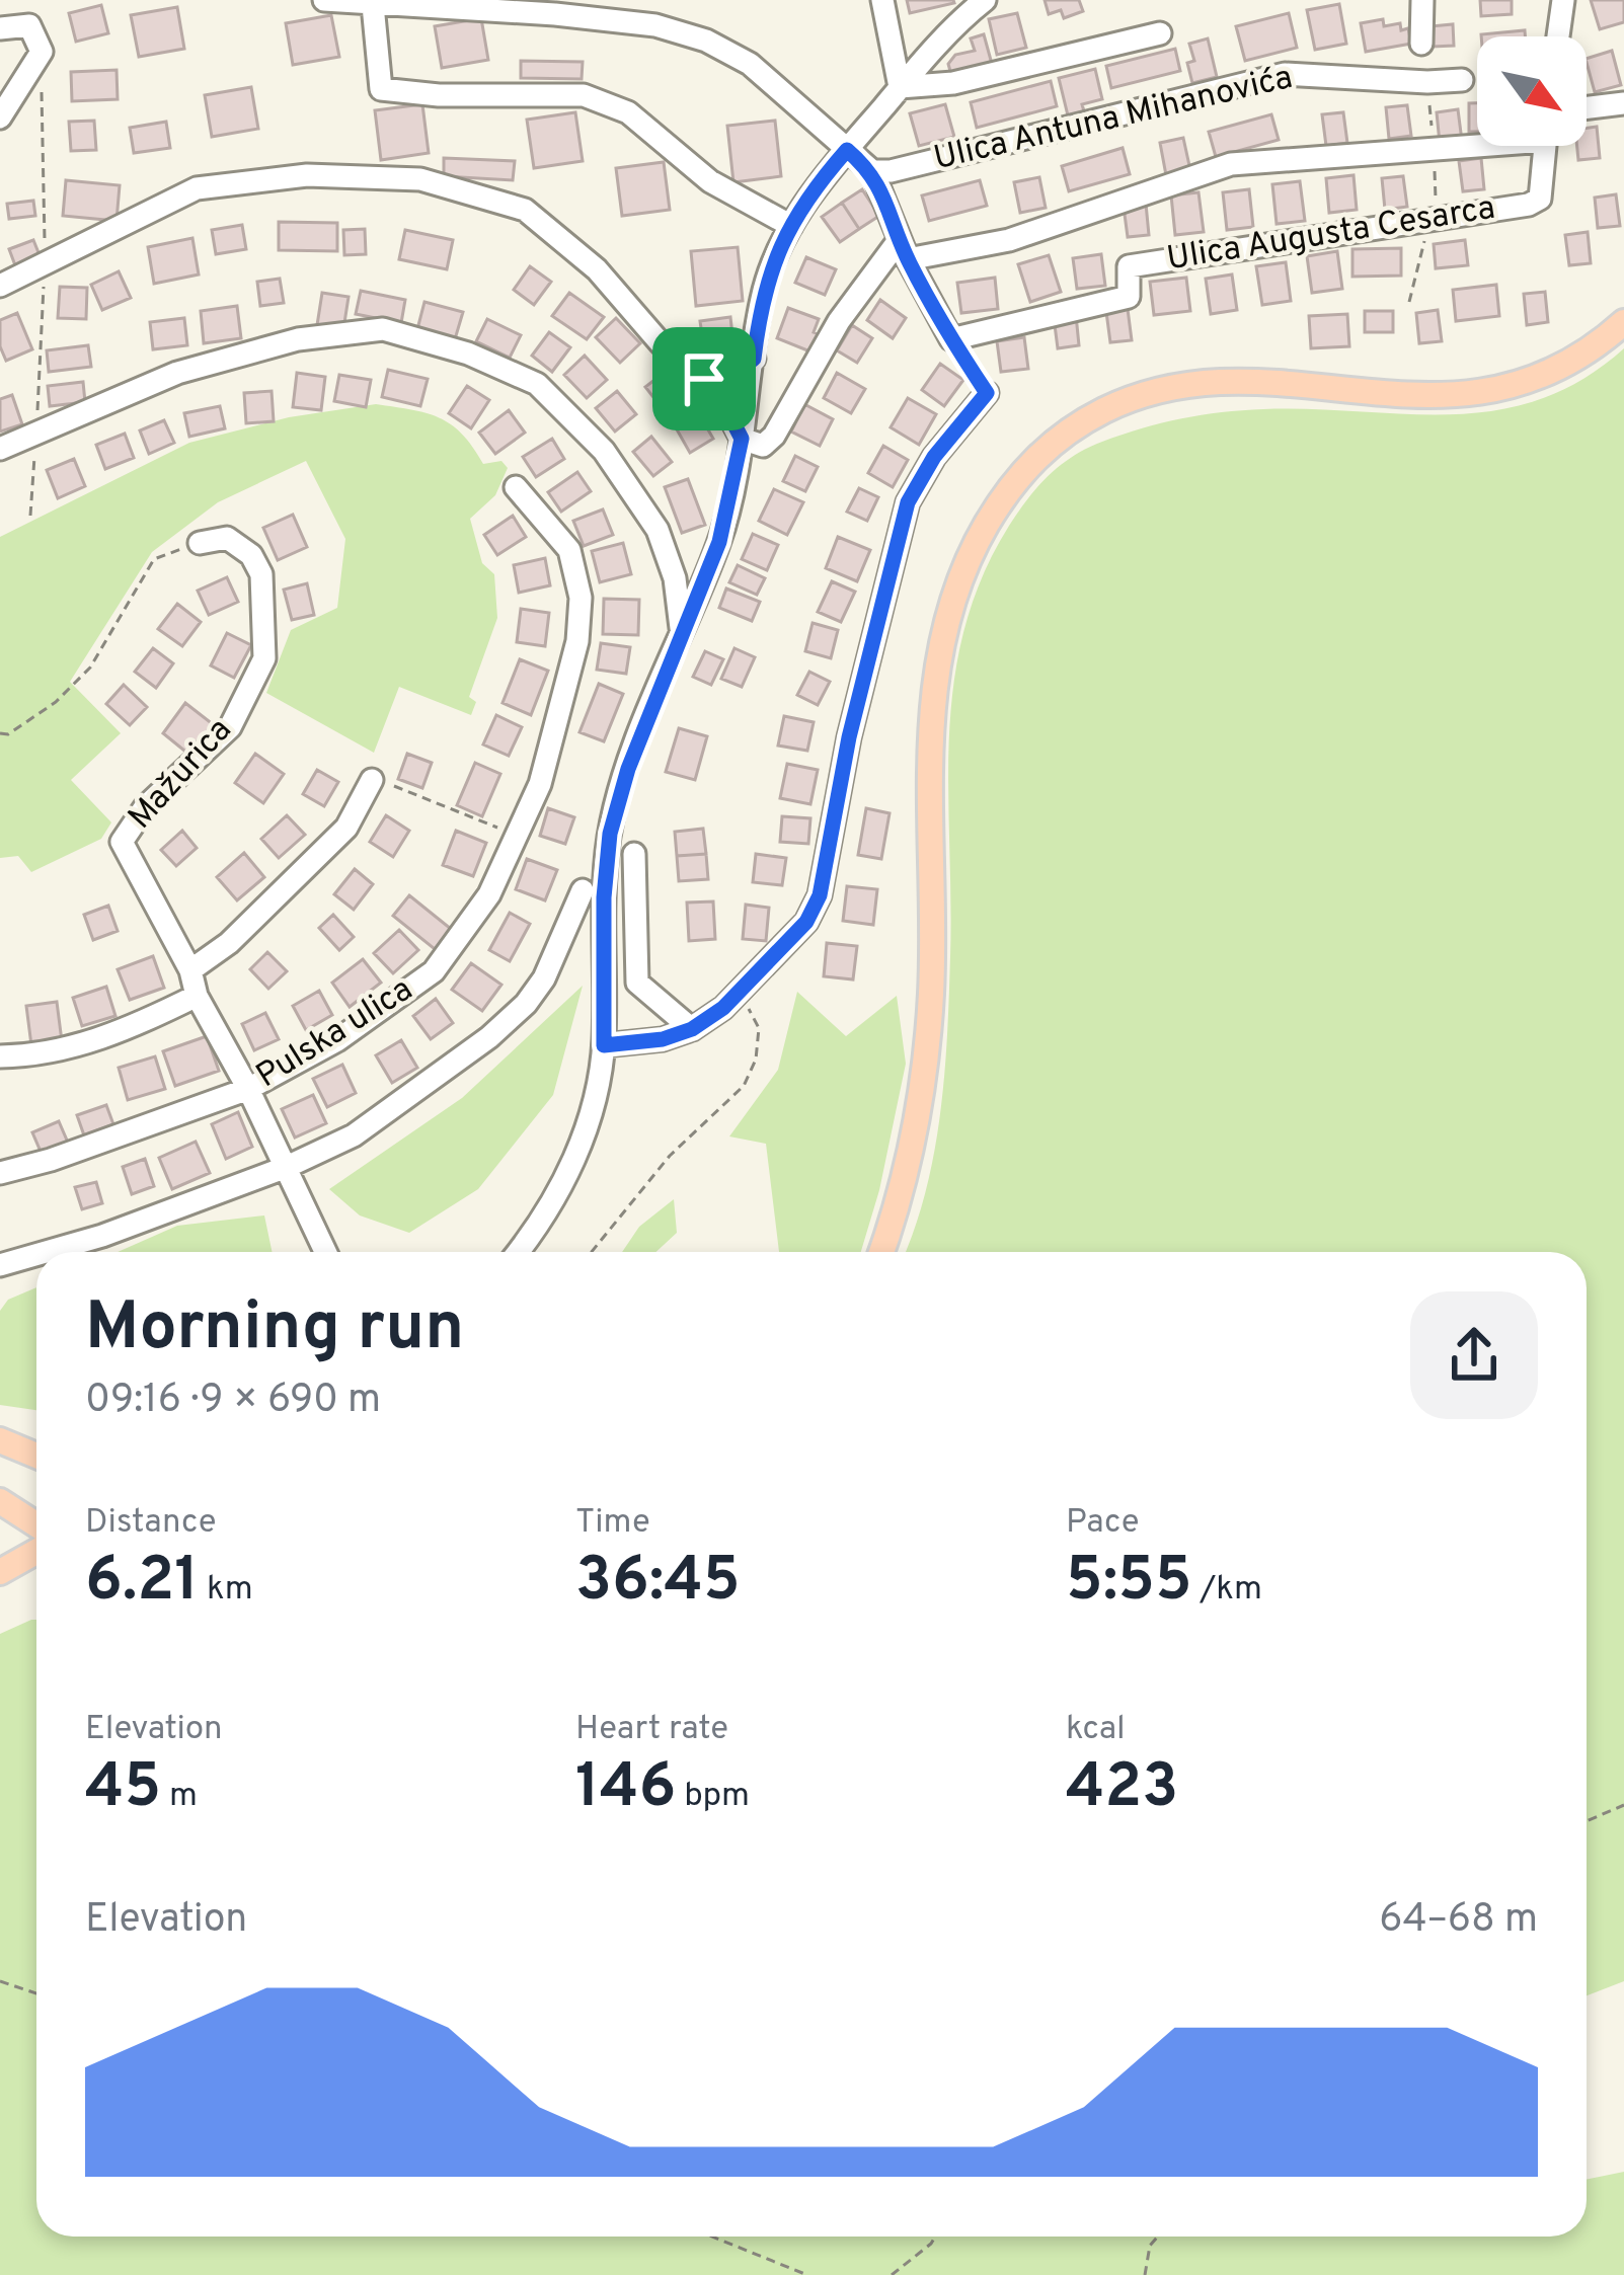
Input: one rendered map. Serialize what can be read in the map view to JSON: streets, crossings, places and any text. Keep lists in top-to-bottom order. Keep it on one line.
{"streets":{"street":["Ulica Antuna Mihanovića","Ulica Augusta Cesarca","Mažurica","Pulska ulica"]},"crossings":[["Mažurica","Pulska ulica"]],"north":"bottom right","page":{"heading":["Morning run","09:16 · 9 × 690 m"],"stats":[["Distance","6.21 km"],["Time","36:45"],["Pace","5:55 /km"],["Elevation","45 m"],["Heart rate","146 bpm"],["kcal","423"]],"chart":["Elevation","64–68 m"]}}
